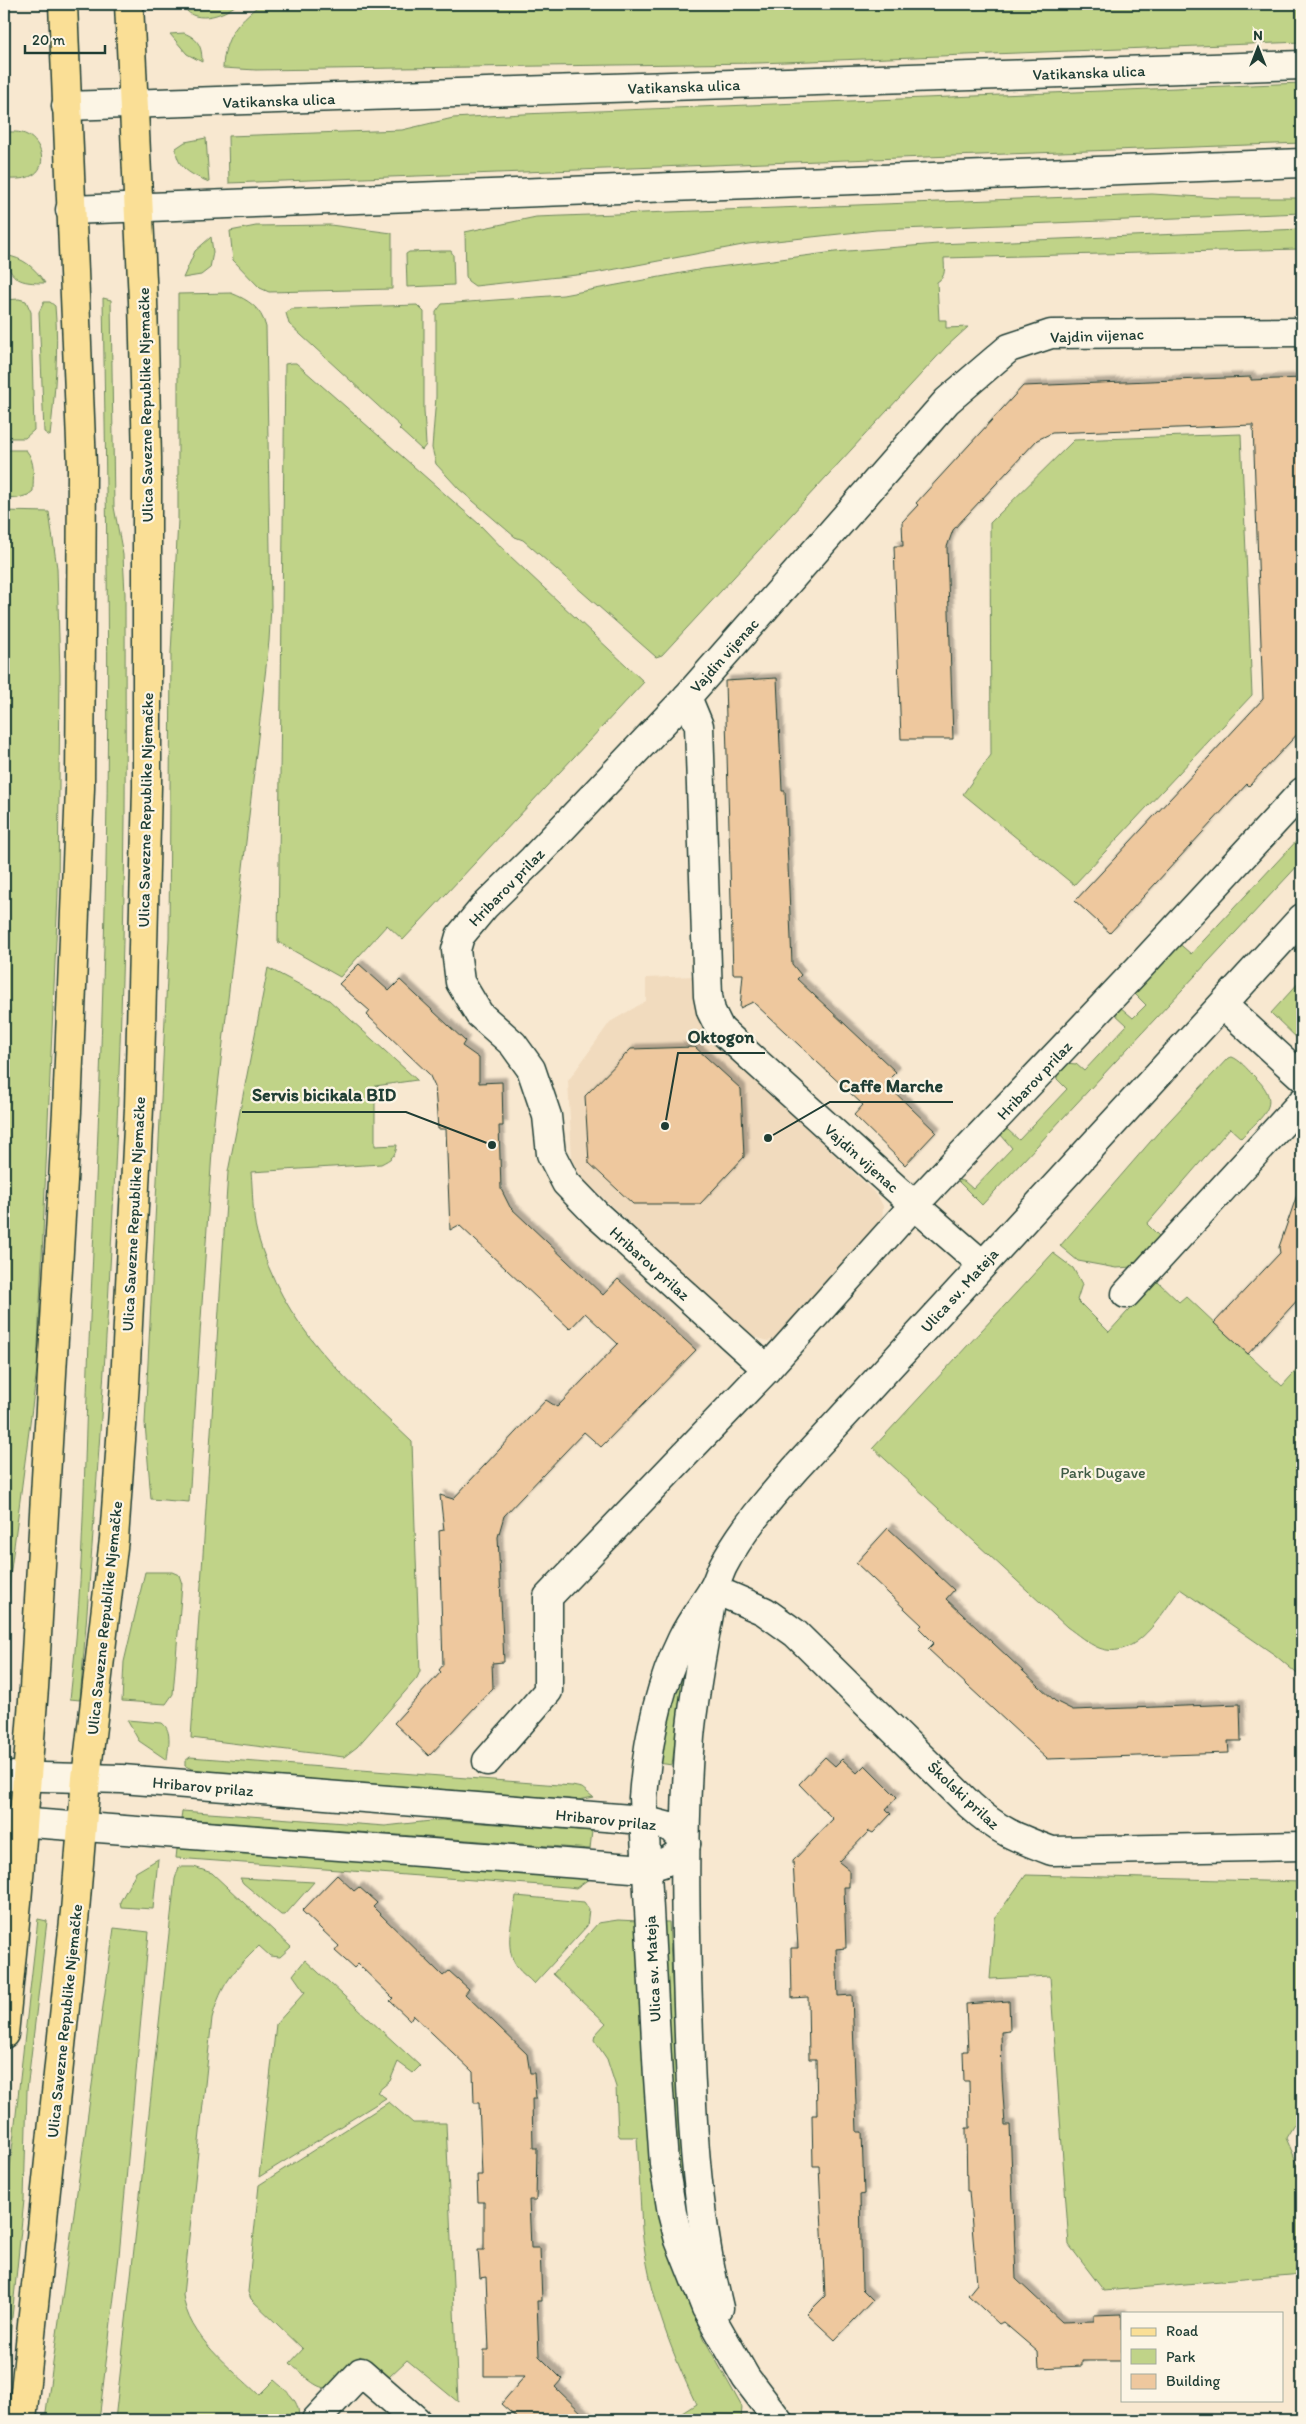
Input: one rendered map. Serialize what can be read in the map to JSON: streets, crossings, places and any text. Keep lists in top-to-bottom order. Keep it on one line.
{"streets":{"main road":["Ulica Savezne Republike Njemačke"],"street":["Vatikanska ulica","Vajdin vijenac","Hribarov prilaz","Ulica sv. Mateja","Školski prilaz"]},"crossings":[["Vatikanska ulica","Ulica Savezne Republike Njemačke"],["Vajdin vijenac","Hribarov prilaz"],["Vajdin vijenac","Ulica sv. Mateja"],["Ulica Savezne Republike Njemačke","Hribarov prilaz"],["Hribarov prilaz","Ulica sv. Mateja"],["Ulica sv. Mateja","Školski prilaz"]],"parks":["Park Dugave"],"places":["Oktogon","Caffe Marche","Servis bicikala BID"],"legend":["Road","Park","Building"],"scale_bar":"20 m","north":"top"}
